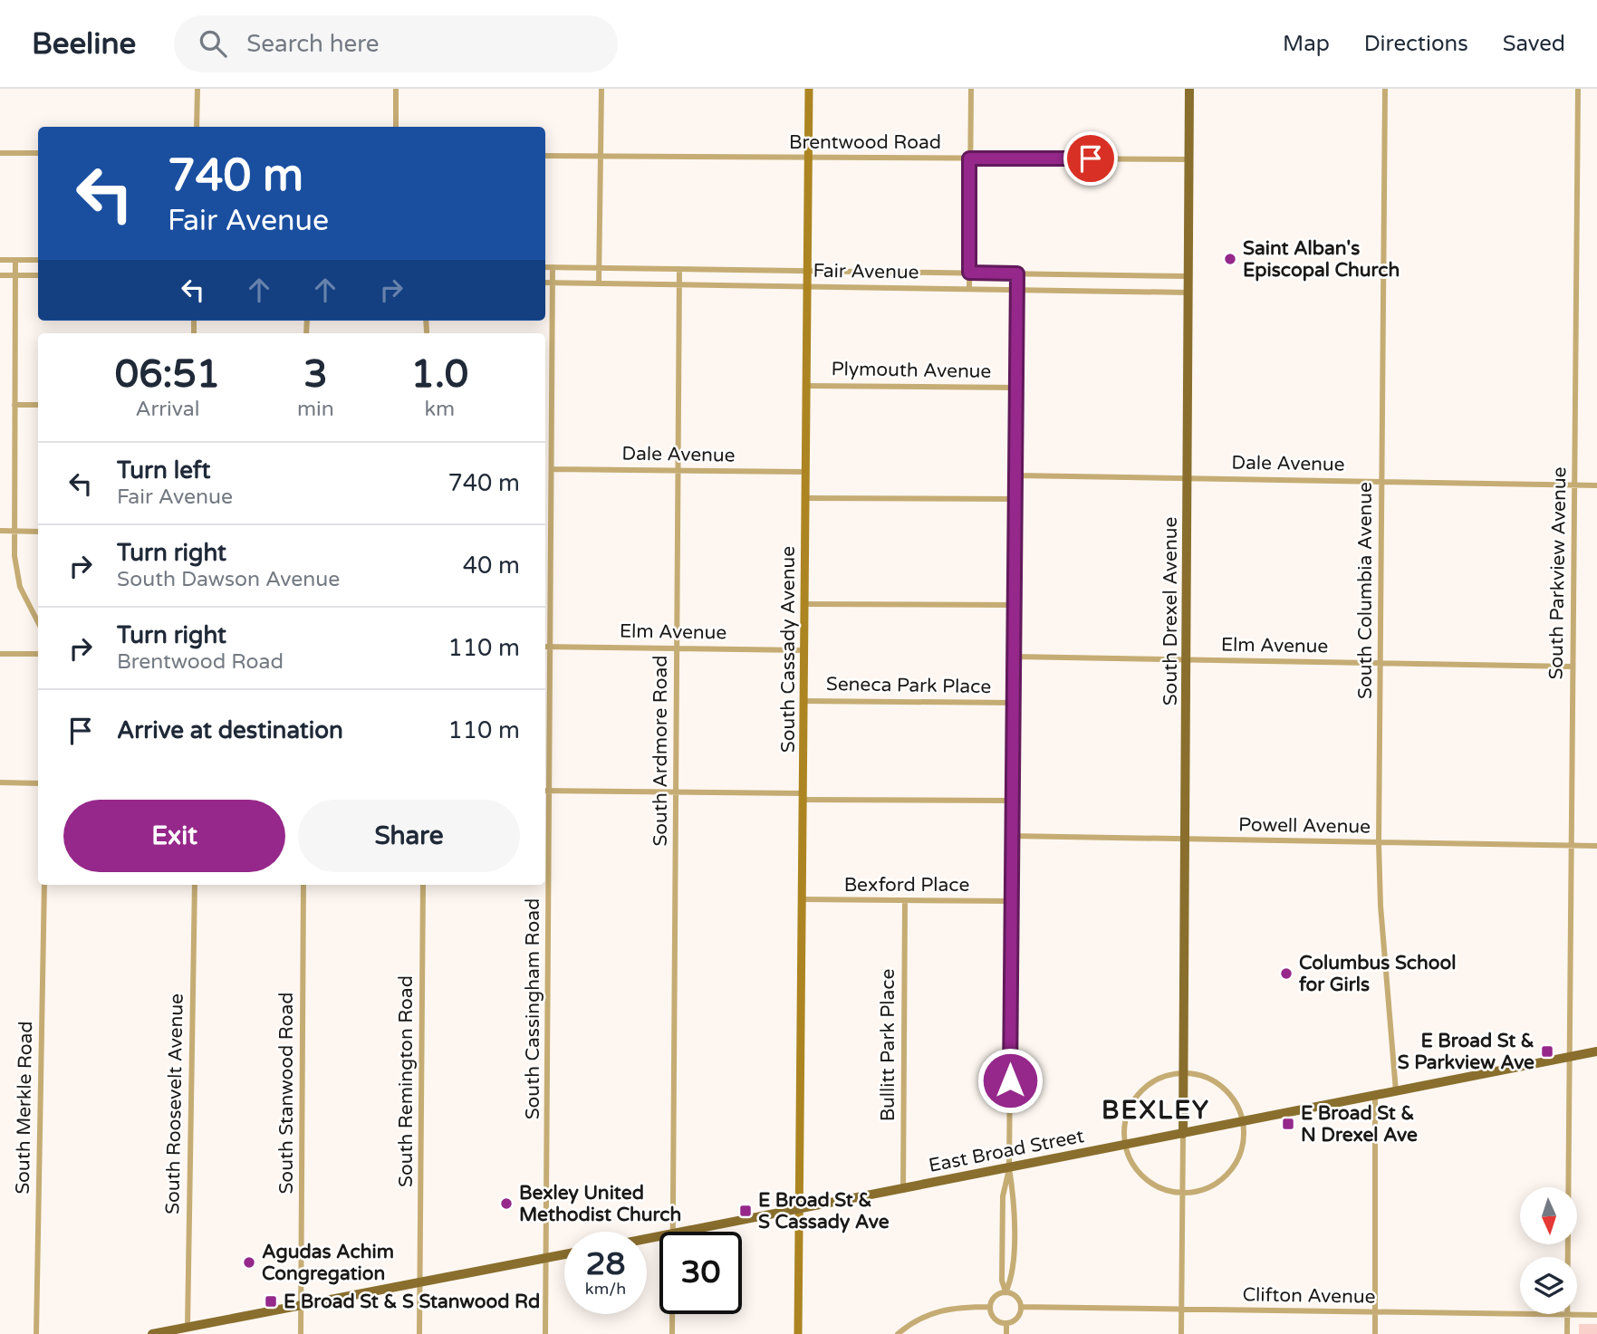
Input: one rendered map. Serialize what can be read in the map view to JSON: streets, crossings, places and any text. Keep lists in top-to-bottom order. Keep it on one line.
{"streets":{"main road":["South Drexel Avenue","East Broad Street"],"street":["Brentwood Road","Fair Avenue","Plymouth Avenue","Dale Avenue","South Parkview Avenue","South Columbia Avenue","Elm Avenue","South Cassady Avenue","Seneca Park Place","South Ardmore Road","Powell Avenue","Bexford Place","South Cassingham Road","Bullitt Park Place","South Remington Road","South Stanwood Road","South Roosevelt Avenue","South Merkle Road","Clifton Avenue"]},"crossings":[["Brentwood Road","South Drexel Avenue"],["Brentwood Road","South Cassady Avenue"],["Fair Avenue","South Drexel Avenue"],["Fair Avenue","South Cassady Avenue"],["Fair Avenue","South Ardmore Road"],["Fair Avenue","South Cassingham Road"],["Plymouth Avenue","South Cassady Avenue"],["Dale Avenue","South Parkview Avenue"],["Dale Avenue","South Columbia Avenue"],["Dale Avenue","South Drexel Avenue"],["Dale Avenue","South Cassady Avenue"],["Dale Avenue","South Ardmore Road"],["Dale Avenue","South Cassingham Road"],["South Parkview Avenue","Elm Avenue"],["South Parkview Avenue","Powell Avenue"],["South Parkview Avenue","East Broad Street"],["South Parkview Avenue","Clifton Avenue"],["South Columbia Avenue","Elm Avenue"],["South Columbia Avenue","Powell Avenue"],["South Columbia Avenue","East Broad Street"],["South Drexel Avenue","Elm Avenue"],["South Drexel Avenue","Powell Avenue"],["South Drexel Avenue","East Broad Street"],["Elm Avenue","South Cassady Avenue"],["Elm Avenue","South Ardmore Road"],["Elm Avenue","South Cassingham Road"],["South Cassady Avenue","Seneca Park Place"],["South Cassady Avenue","Bexford Place"],["South Cassady Avenue","East Broad Street"],["Bexford Place","Bullitt Park Place"],["Bullitt Park Place","East Broad Street"]],"districts":["BEXLEY"],"places":{"other":["Saint Alban's Episcopal Church","Columbus School for Girls","Bexley United Methodist Church","Agudas Achim Congregation"],"transit":["E Broad St & S Parkview Ave","E Broad St & N Drexel Ave","E Broad St & S Cassady Ave","E Broad St & S Stanwood Rd"]},"north":"bottom","page":{"header":"Beeline","search":"Search here","nav":["Map","Directions","Saved"],"turn":["740 m","Fair Avenue"],"eta":["06:51","Arrival","3","min","1.0","km"],"list":[{"name":"Turn left","note":"Fair Avenue","value":"740 m"},{"name":"Turn right","note":"South Dawson Avenue","value":"40 m"},{"name":"Turn right","note":"Brentwood Road","value":"110 m"},{"name":"Arrive at destination","value":"110 m"}],"buttons":["Exit","Share"],"speed":"28 km/h","limit":"30"}}
